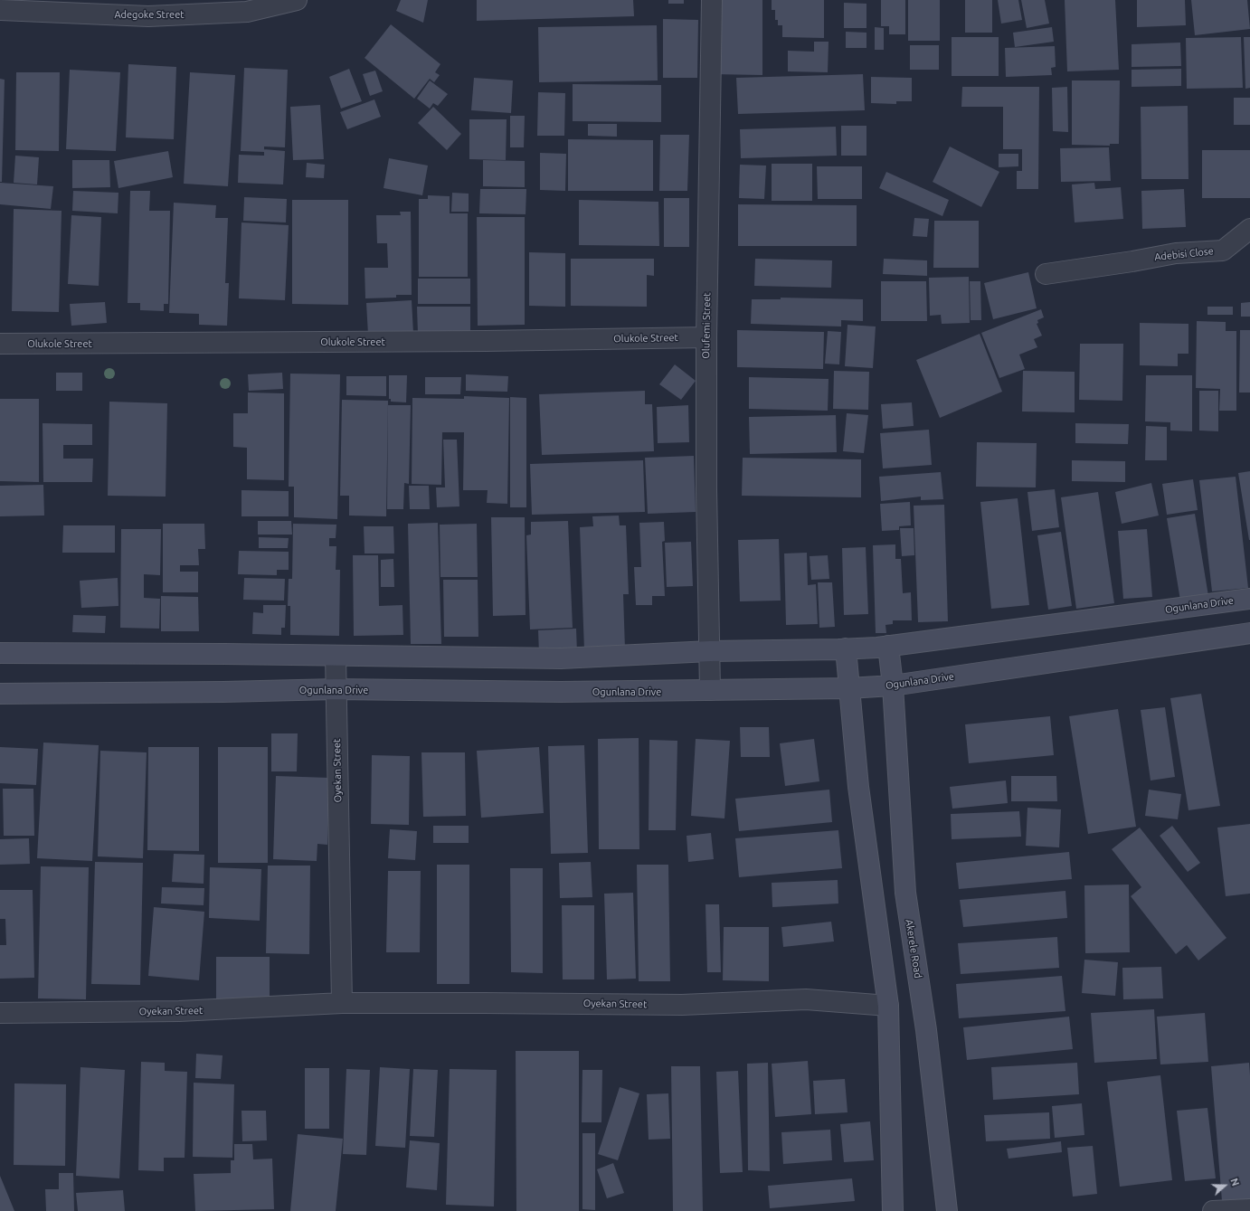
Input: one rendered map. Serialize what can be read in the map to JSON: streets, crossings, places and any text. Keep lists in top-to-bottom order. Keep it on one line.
{"streets":{"main road":["Ogunlana Drive","Akerele Road"],"street":["Adegoke Street","Adebisi Close","Olufemi Street","Olukole Street","Oyekan Street"]},"crossings":[["Olufemi Street","Olukole Street"],["Olufemi Street","Ogunlana Drive"],["Ogunlana Drive","Oyekan Street"],["Ogunlana Drive","Akerele Road"]],"north":"right"}
